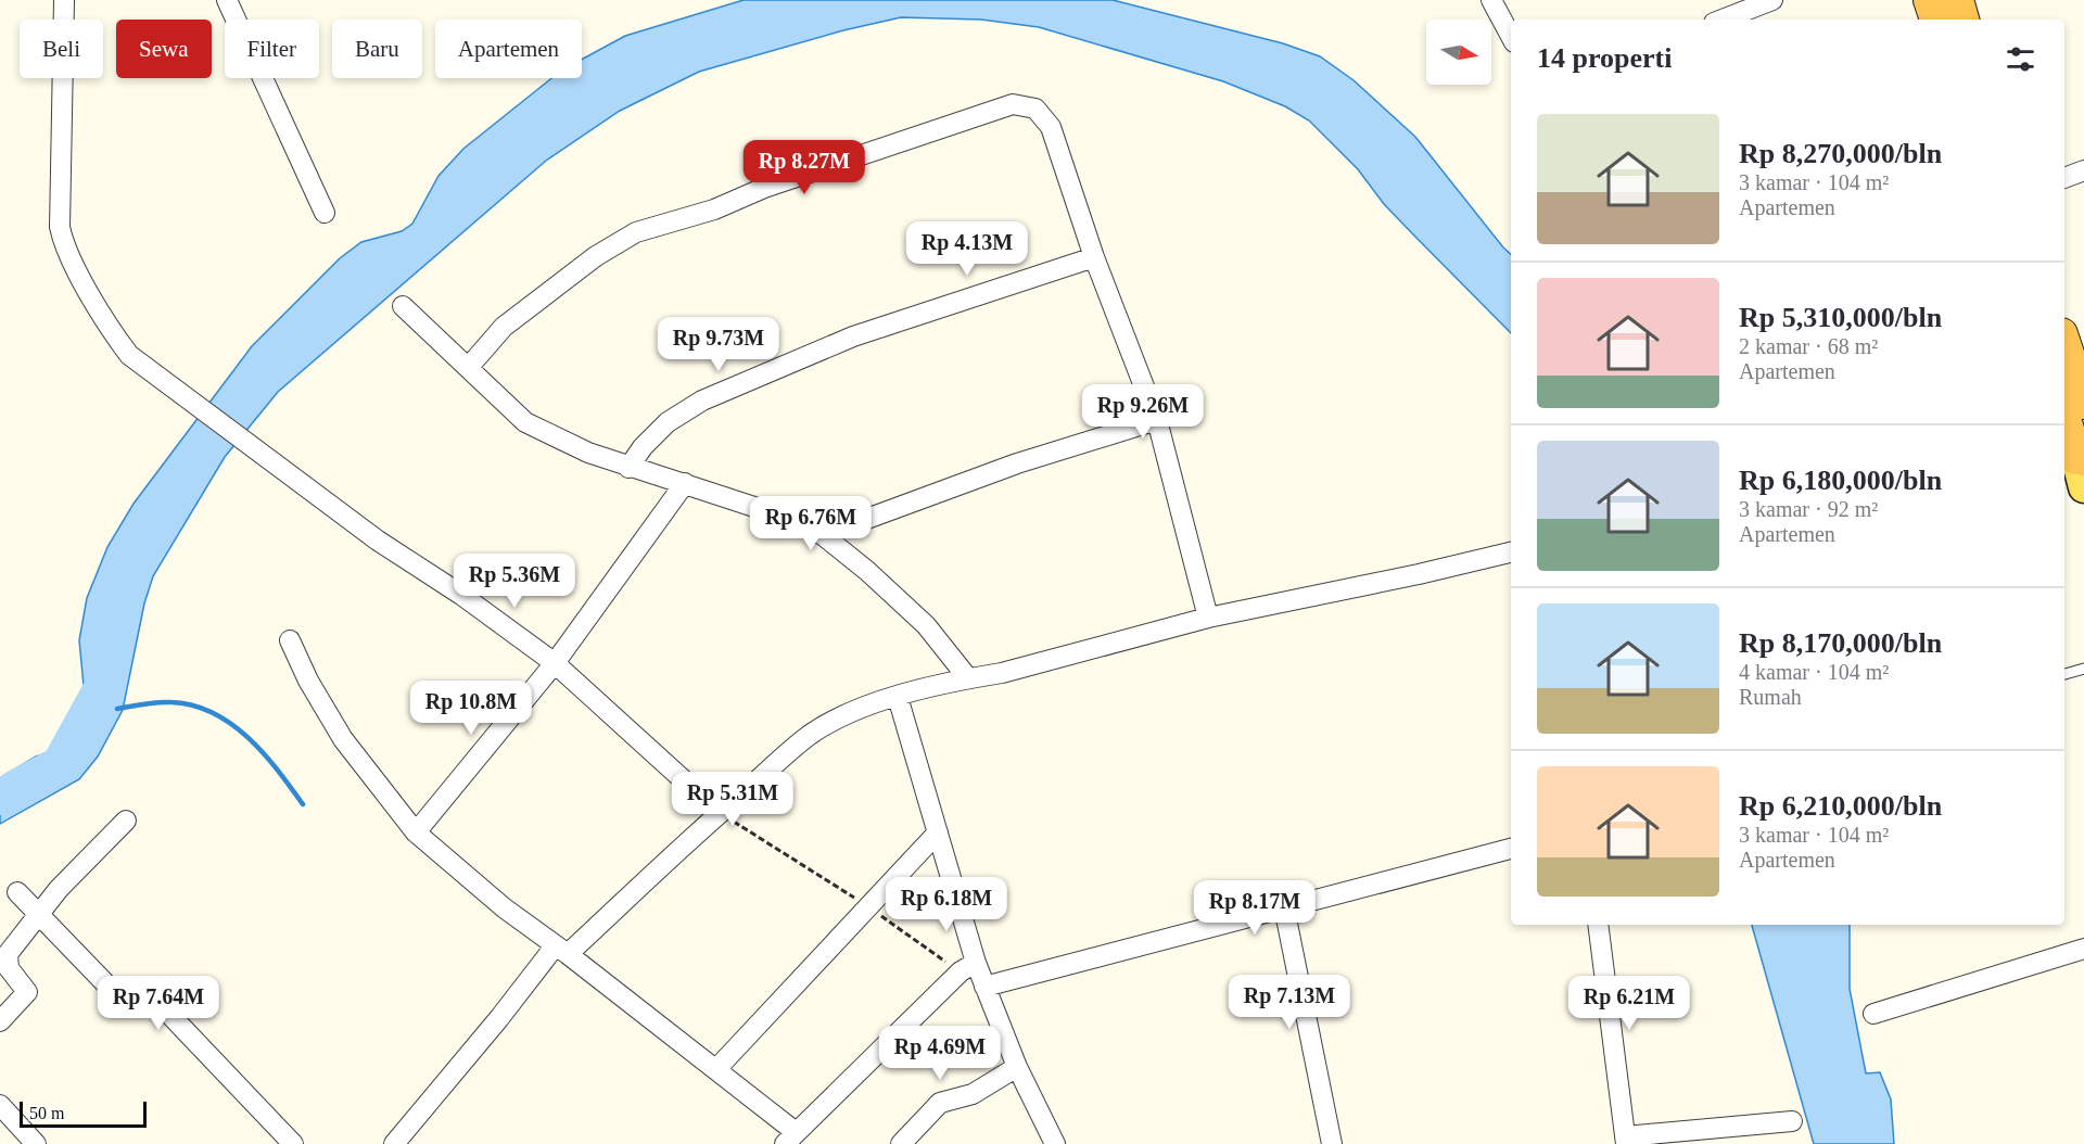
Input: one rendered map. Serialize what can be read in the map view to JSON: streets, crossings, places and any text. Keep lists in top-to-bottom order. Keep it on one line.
{"scale_bar":"50 m","north":"right","page":{"chip":["Beli","Sewa","Filter","Baru","Apartemen"],"heading":"14 properti","list":[{"name":"Rp 8,270,000/bln","note":"3 kamar · 104 m² · Apartemen"},{"name":"Rp 5,310,000/bln","note":"2 kamar · 68 m² · Apartemen"},{"name":"Rp 6,180,000/bln","note":"3 kamar · 92 m² · Apartemen"},{"name":"Rp 8,170,000/bln","note":"4 kamar · 104 m² · Rumah"},{"name":"Rp 6,210,000/bln","note":"3 kamar · 104 m² · Apartemen"}],"price":["Rp 8.27M","Rp 4.13M","Rp 9.73M","Rp 9.26M","Rp 6.76M","Rp 5.36M","Rp 10.8M","Rp 5.31M","Rp 6.18M","Rp 8.17M","Rp 7.13M","Rp 7.64M","Rp 6.21M","Rp 4.69M"],"scale":"50 m"}}
